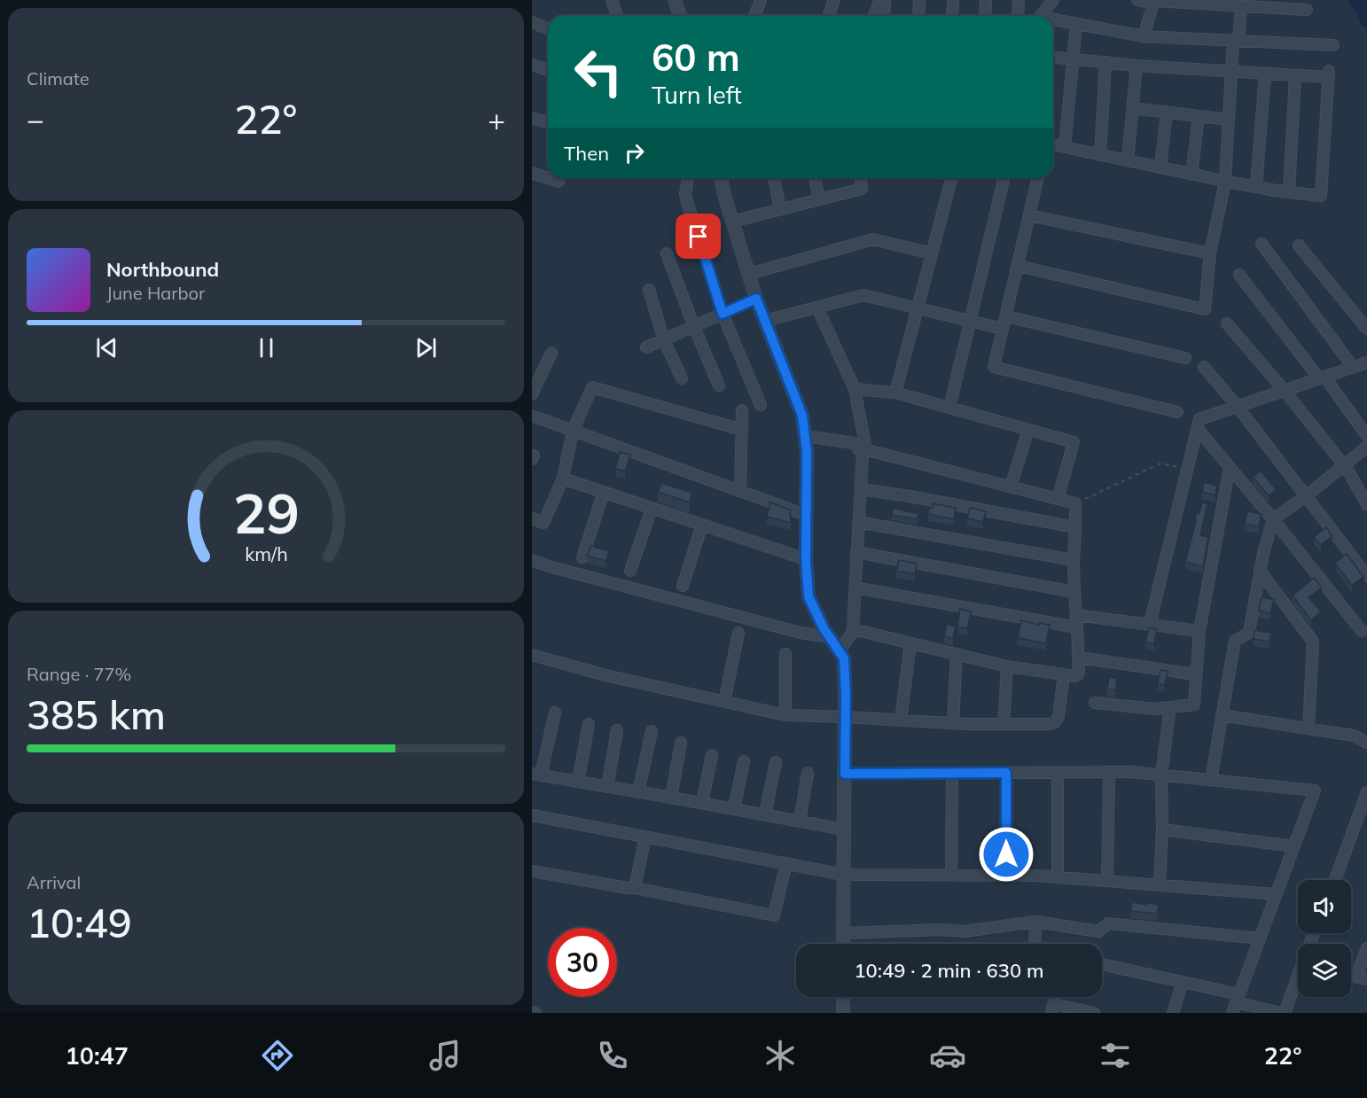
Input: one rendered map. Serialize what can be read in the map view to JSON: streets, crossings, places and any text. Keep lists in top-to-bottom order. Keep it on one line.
{"page":{"tile":["Climate",["Range · 77%","385 km"],["Arrival","10:49"]],"turn":["60 m","Turn left"],"heat":["−","22°","+"],"then":"Then","song":["Northbound","June Harbor"],"limit":"30","trip":"10:49 · 2 min · 630 m","tabs":["10:47","22°"],"gauge":["29","km/h"]}}
